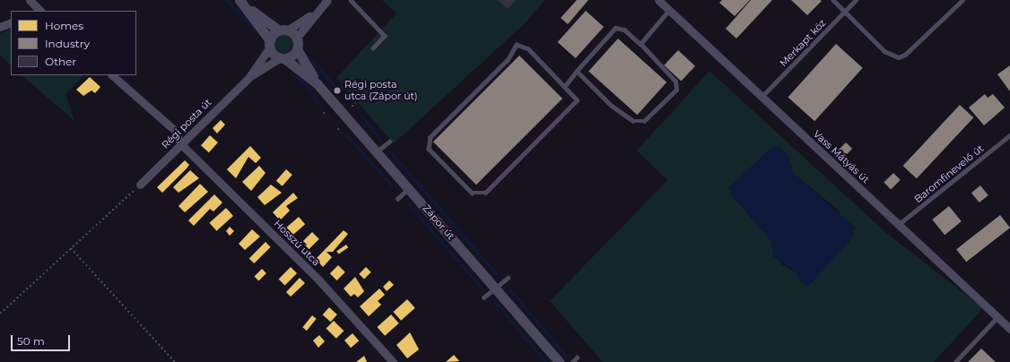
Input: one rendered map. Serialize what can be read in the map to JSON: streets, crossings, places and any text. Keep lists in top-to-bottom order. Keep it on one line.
{"streets":{"street":["Régi posta út","Vass Mátyás út","Zápor út","Hosszú utca"],"lane":["Merkapt köz","Baromfinevelő út"]},"crossings":[["Merkapt köz","Vass Mátyás út"],["Régi posta út","Zápor út"],["Régi posta út","Hosszú utca"],["Vass Mátyás út","Baromfinevelő út"]],"places":["Régi posta utca (Zápor út)"],"legend":["Homes","Industry","Other"],"scale_bar":"50 m"}
